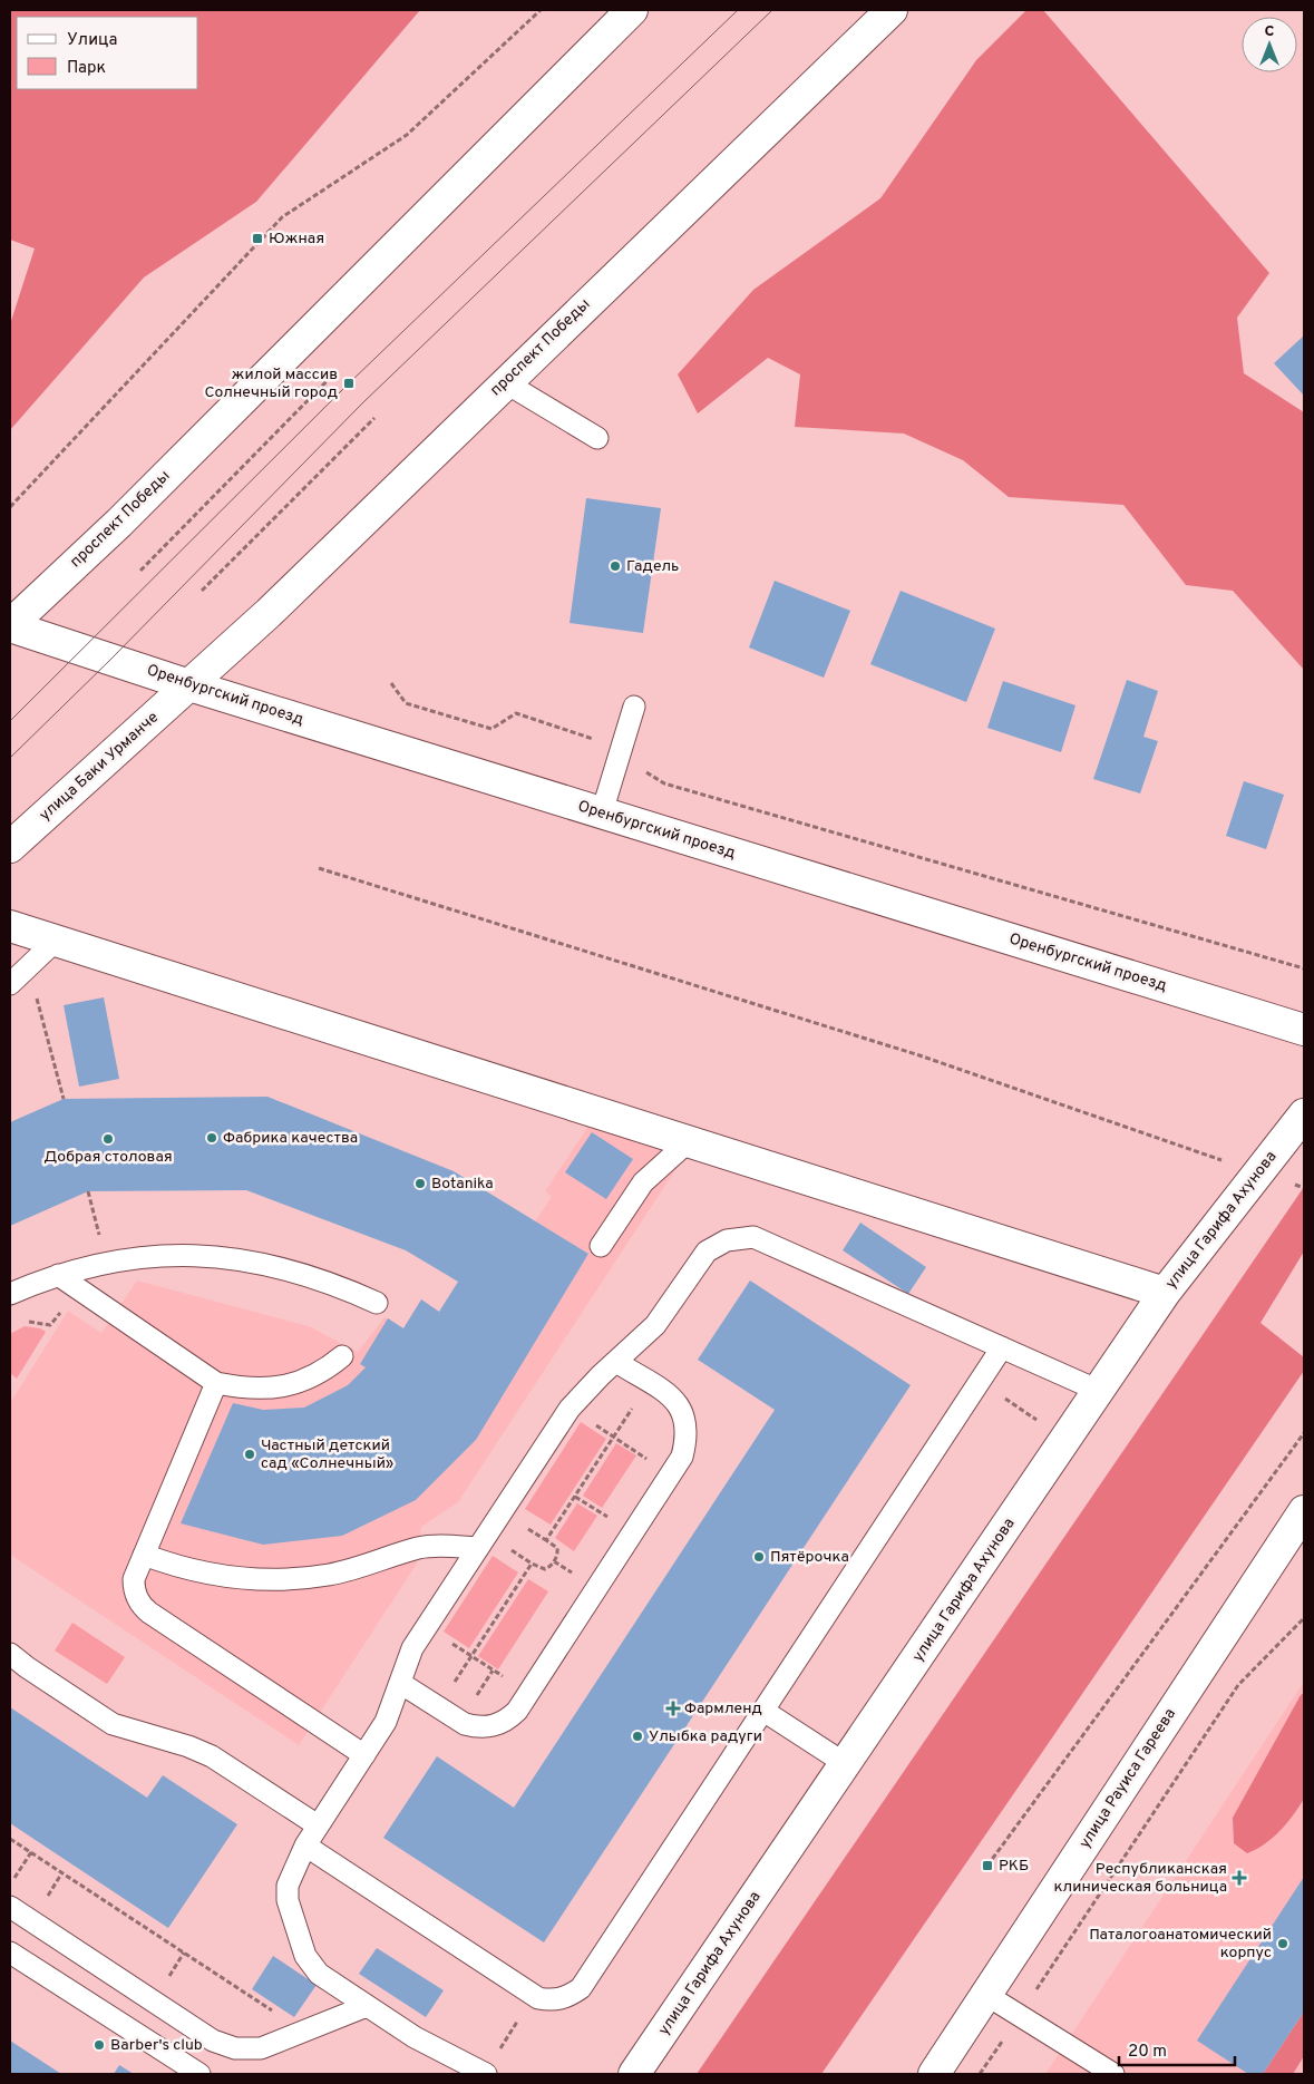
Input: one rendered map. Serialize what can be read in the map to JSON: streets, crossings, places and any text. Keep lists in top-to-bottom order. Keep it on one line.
{"streets":{"main road":["проспект Победы","Оренбургский проезд","улица Баки Урманче","улица Гарифа Ахунова","улица Рауиса Гареева"]},"crossings":[["проспект Победы","Оренбургский проезд"],["проспект Победы","улица Баки Урманче"],["Оренбургский проезд","улица Баки Урманче"]],"places":{"transit":["Южная","жилой массив Солнечный город","РКБ"],"other":["Гадель","Фабрика качества","Добрая столовая","Botanika","Частный детский сад «Солнечный»","Пятёрочка","Улыбка радуги","Паталогоанатомический корпус","Barber's club"],"health":["Фармленд","Республиканская клиническая больница"]},"legend":["Улица","Парк"],"scale_bar":"20 m","north":"top"}
